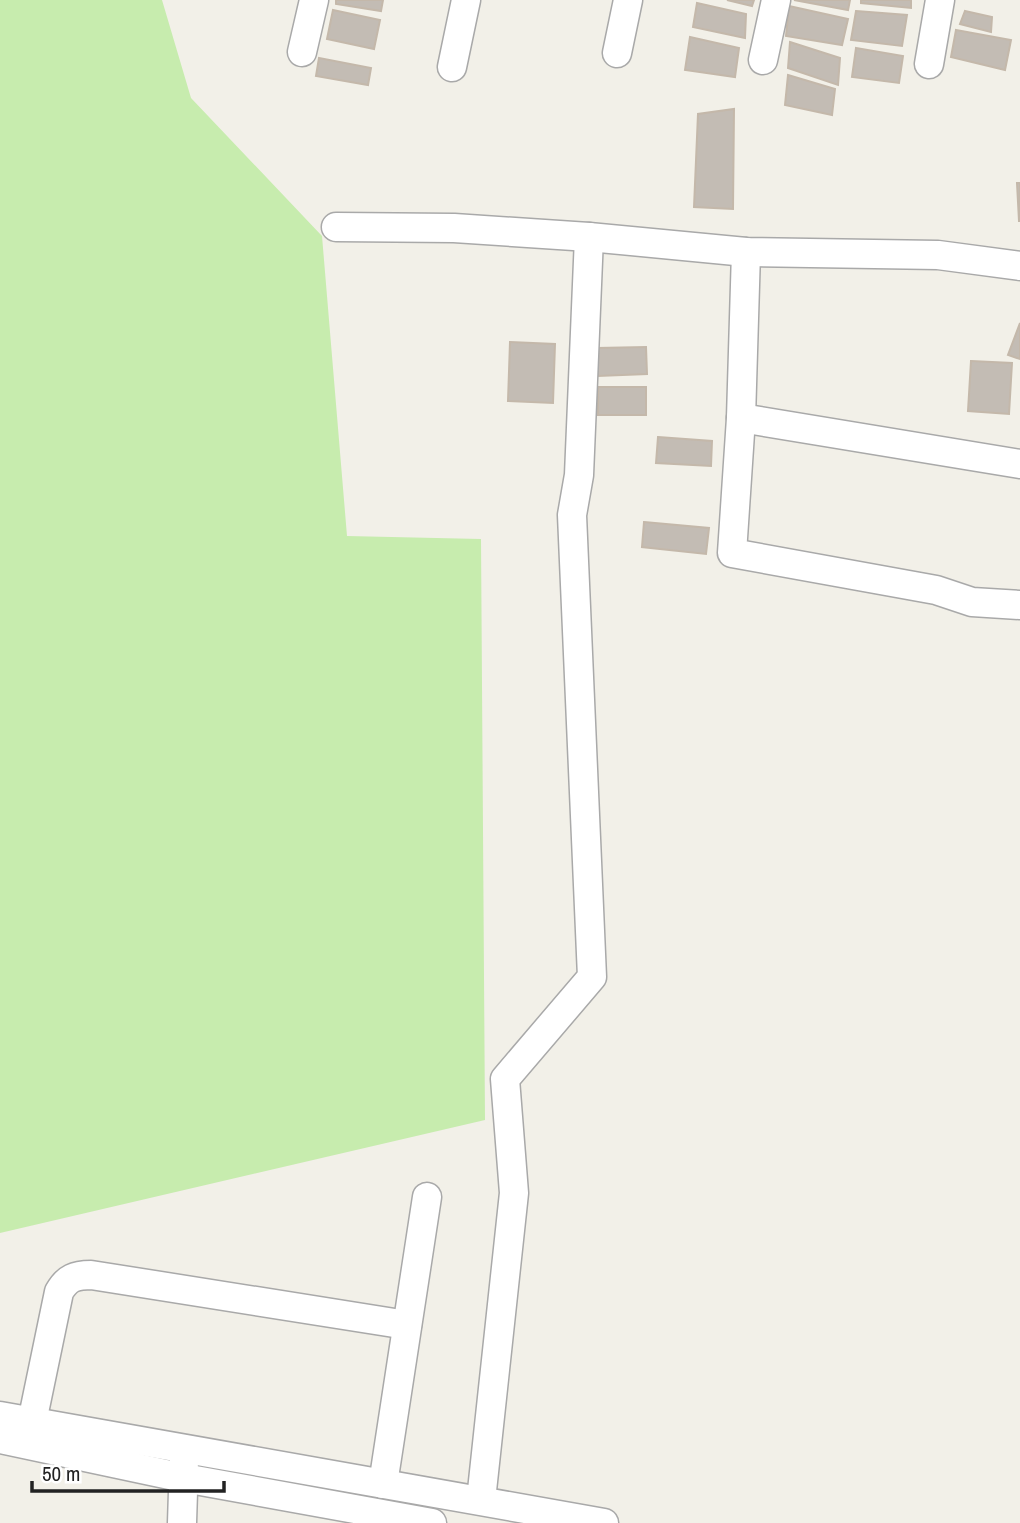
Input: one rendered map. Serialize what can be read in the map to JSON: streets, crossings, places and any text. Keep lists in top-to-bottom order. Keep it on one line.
{"scale_bar":"50 m"}
